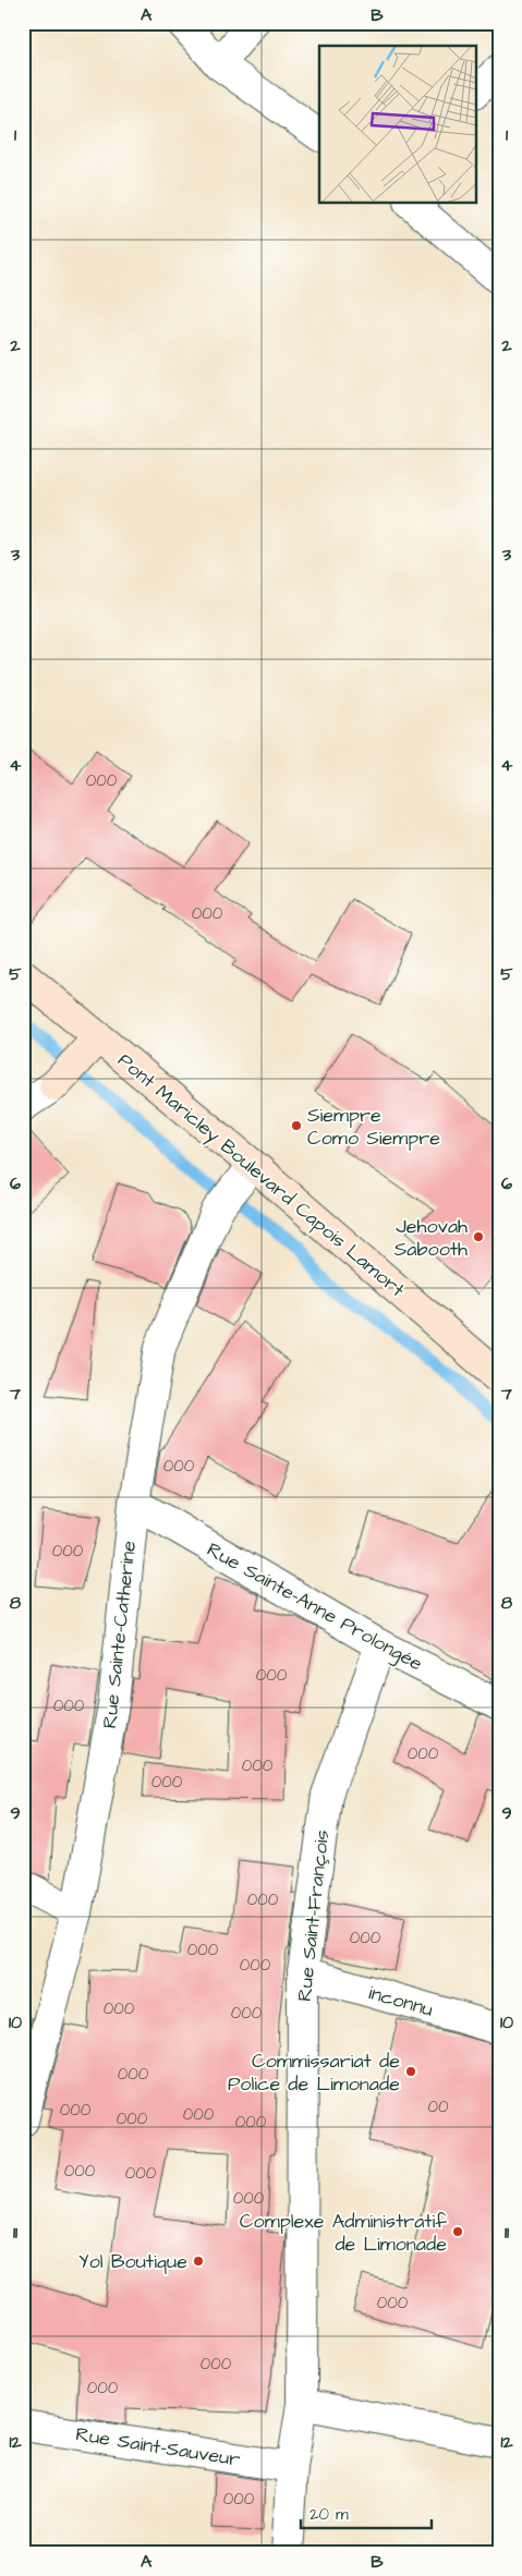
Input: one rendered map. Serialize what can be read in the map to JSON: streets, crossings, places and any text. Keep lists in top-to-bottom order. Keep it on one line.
{"streets":{"street":["Pont Maricley Boulevard Capois Lamort","Rue Sainte-Anne Prolongée","Rue Sainte-Catherine","Rue Saint-François","inconnu","Rue Saint-Sauveur"]},"crossings":[["Pont Maricley Boulevard Capois Lamort","Rue Sainte-Catherine"],["Rue Sainte-Anne Prolongée","Rue Sainte-Catherine"],["Rue Sainte-Anne Prolongée","Rue Saint-François"],["Rue Saint-François","inconnu"],["Rue Saint-François","Rue Saint-Sauveur"]],"places":["Siempre Como Siempre","Jehovah Sabooth","Commissariat de Police de Limonade","Complexe Administratif de Limonade","Yol Boutique"],"house_numbers":["000","000","000","000","000","000","000","000","000","000","000","000","000","000","000","000","00","000","000","000","000","000","000","000","000","000","000","000"],"scale_bar":"20 m","grid":{"columns":["A","B"],"rows":["1","2","3","4","5","6","7","8","9","10","11","12"]}}
